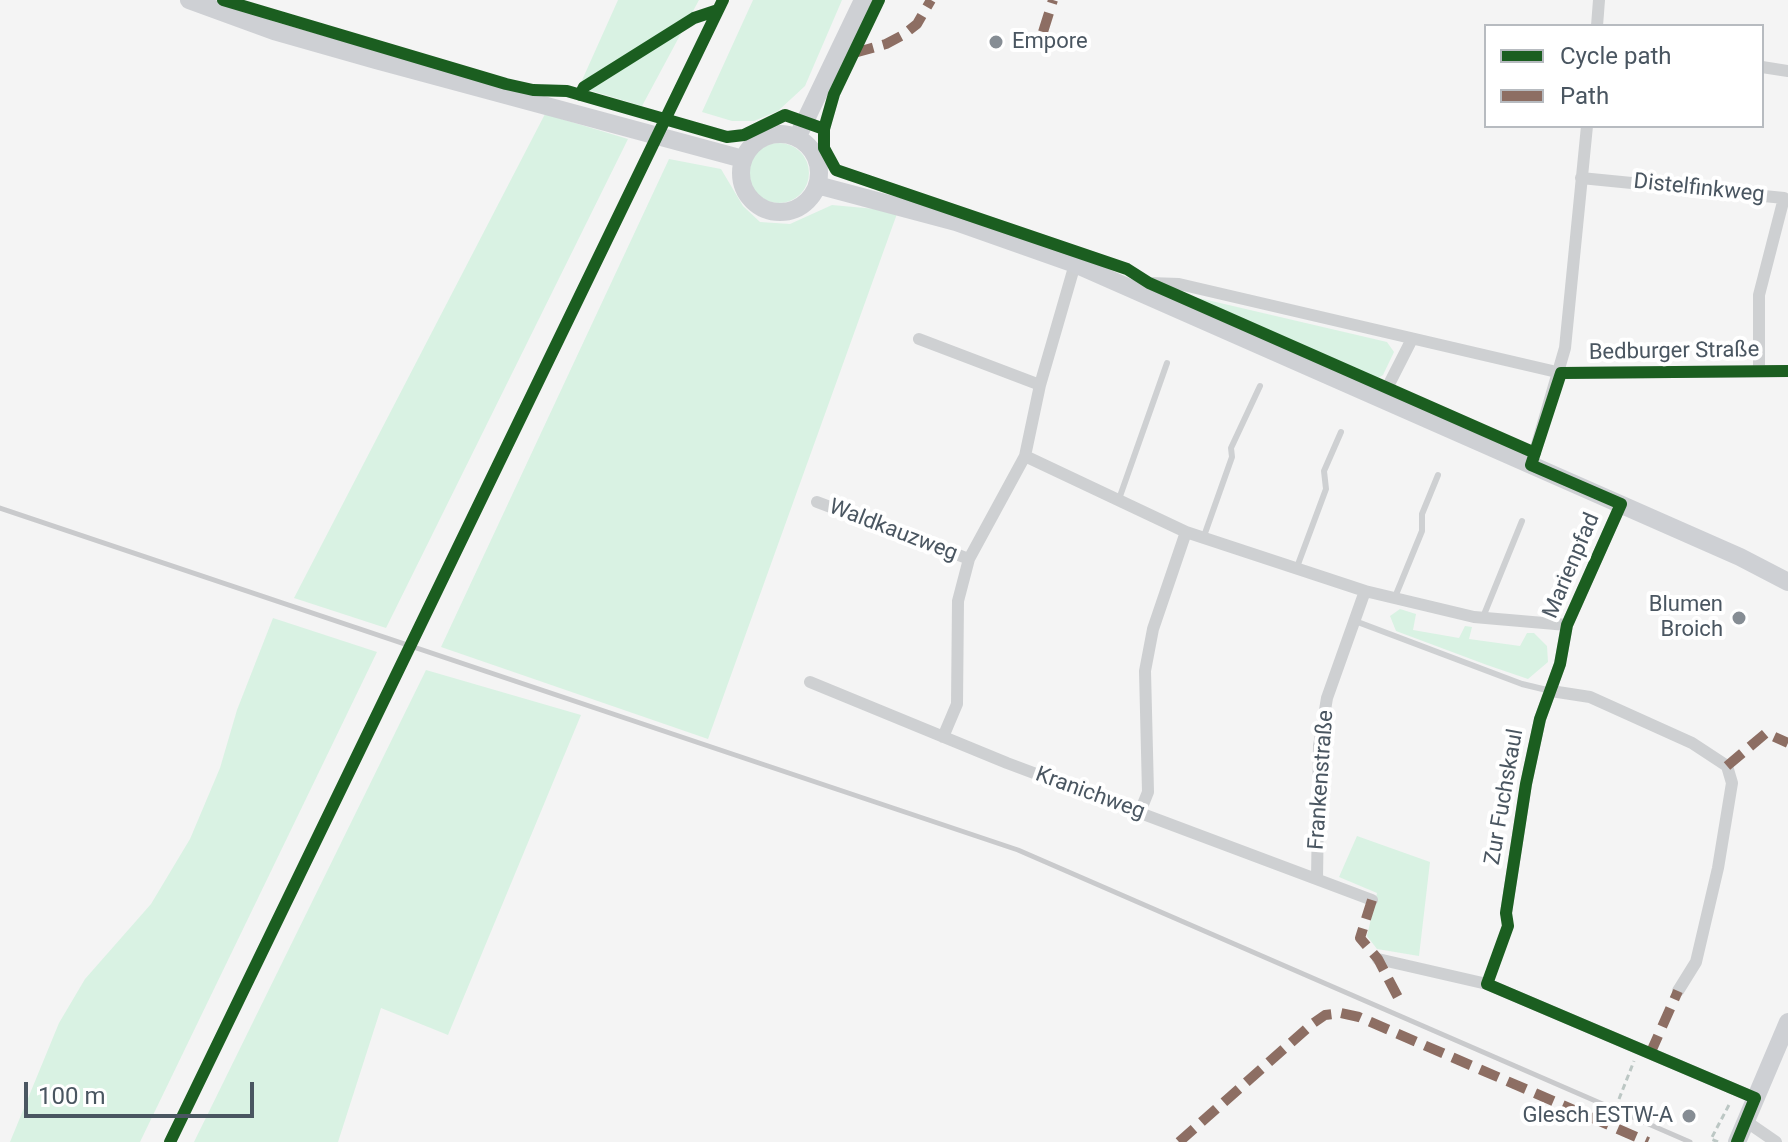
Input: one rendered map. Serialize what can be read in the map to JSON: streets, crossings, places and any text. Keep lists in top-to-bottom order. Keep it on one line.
{"streets":{"street":["Distelfinkweg","Bedburger Straße","Waldkauzweg","Marienpfad","Frankenstraße","Kranichweg","Zur Fuchskaul"]},"crossings":[["Distelfinkweg","Bedburger Straße"],["Marienpfad","Frankenstraße"],["Marienpfad","Zur Fuchskaul"],["Frankenstraße","Kranichweg"]],"places":["Empore","Blumen Broich","Glesch ESTW-A"],"legend":["Cycle path","Path"],"scale_bar":"100 m"}
